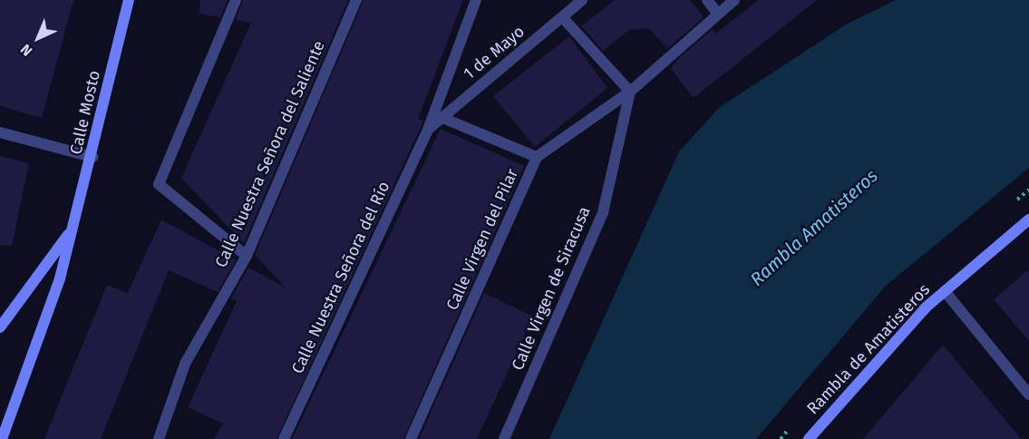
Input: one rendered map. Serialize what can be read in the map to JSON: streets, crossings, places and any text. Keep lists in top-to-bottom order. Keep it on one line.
{"streets":{"street":["1 de Mayo","Calle Mosto","Calle Nuestra Señora del Saliente","Calle Virgen del Pilar","Calle Nuestra Señora del Río","Calle Virgen de Siracusa","Rambla de Amatisteros"]},"crossings":[["1 de Mayo","Calle Nuestra Señora del Río"],["Calle Virgen del Pilar","Calle Virgen de Siracusa"]],"water":["Rambla Amatisteros"],"north":"bottom left"}
